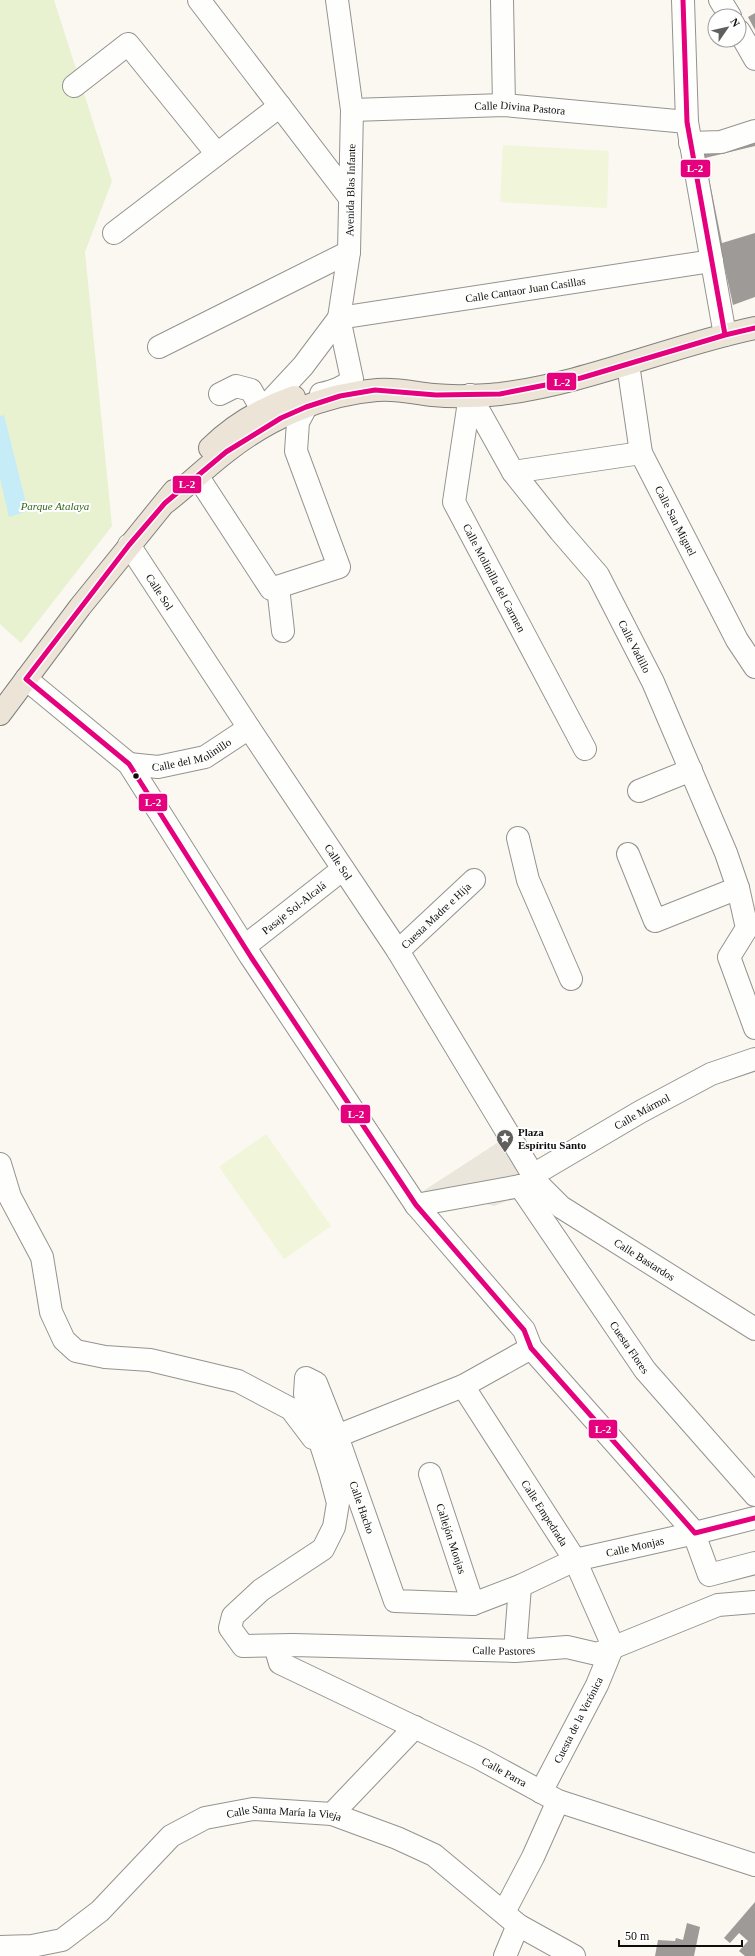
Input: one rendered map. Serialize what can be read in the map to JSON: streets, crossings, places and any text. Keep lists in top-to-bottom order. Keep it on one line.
{"streets":{"street":["Calle Divina Pastora","Avenida Blas Infante","Calle Cantaor Juan Casillas","Calle San Miguel","Calle Molinilla del Carmen","Calle Sol","Calle Vadillo","Calle del Molinillo","Pasaje Sol-Alcalá","Cuesta Madre e Hija","Calle Mármol","Calle Bastardos","Cuesta Flores","Calle Hacho","Calle Empedrada","Callejón Monjas","Calle Monjas","Calle Pastores","Cuesta de la Verónica","Calle Parra","Calle Santa María la Vieja"]},"crossings":[["Calle Divina Pastora","Avenida Blas Infante"],["Avenida Blas Infante","Calle Cantaor Juan Casillas"],["Calle Molinilla del Carmen","Calle Vadillo"],["Calle Sol","Calle del Molinillo"],["Calle Sol","Pasaje Sol-Alcalá"],["Calle Sol","Cuesta Madre e Hija"],["Calle Sol","Calle Mármol"],["Calle Sol","Calle Bastardos"],["Calle Sol","Cuesta Flores"],["Calle Mármol","Calle Bastardos"],["Calle Mármol","Cuesta Flores"],["Calle Bastardos","Cuesta Flores"],["Calle Hacho","Calle Empedrada"],["Calle Hacho","Callejón Monjas"],["Calle Hacho","Calle Monjas"],["Calle Hacho","Calle Pastores"],["Calle Empedrada","Calle Monjas"],["Calle Empedrada","Calle Pastores"],["Calle Empedrada","Cuesta de la Verónica"],["Calle Pastores","Cuesta de la Verónica"],["Calle Pastores","Calle Parra"],["Cuesta de la Verónica","Calle Parra"],["Cuesta de la Verónica","Calle Santa María la Vieja"]],"parks":["Parque Atalaya"],"places":{"place":["Plaza Espíritu Santo"]},"lines":["transit line L-2"],"scale_bar":"50 m","north":"top right"}
